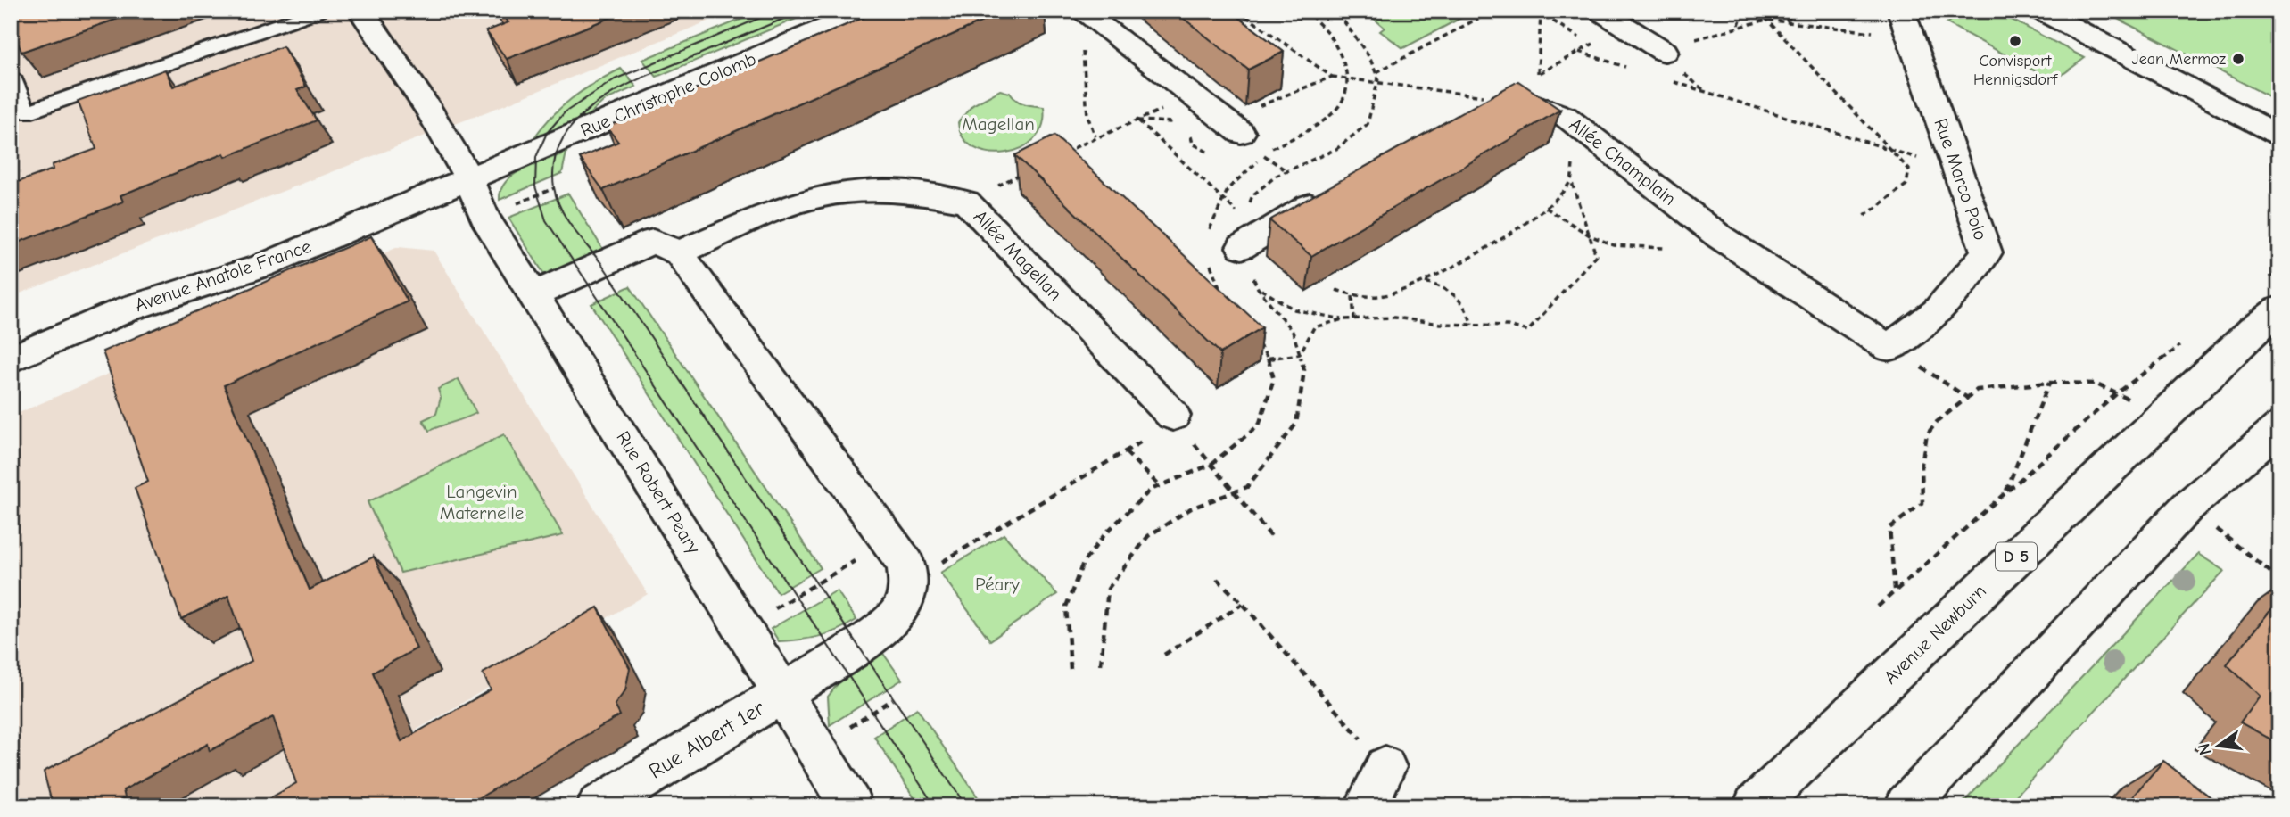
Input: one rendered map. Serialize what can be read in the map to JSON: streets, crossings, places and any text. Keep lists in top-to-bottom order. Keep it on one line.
{"streets":{"street":["Rue Christophe Colomb","Allée Champlain","Rue Marco Polo","Allée Magellan","Avenue Anatole France","Rue Robert Peary","D 5","Avenue Newburn","Rue Albert 1er"]},"crossings":[["Rue Christophe Colomb","Avenue Anatole France"],["Rue Christophe Colomb","Rue Robert Peary"],["Allée Champlain","Rue Marco Polo"],["Avenue Anatole France","Rue Robert Peary"],["Rue Robert Peary","Rue Albert 1er"]],"parks":["Magellan","Langevin Maternelle","Péary"],"places":["Convisport Hennigsdorf","Jean Mermoz"],"north":"left"}
